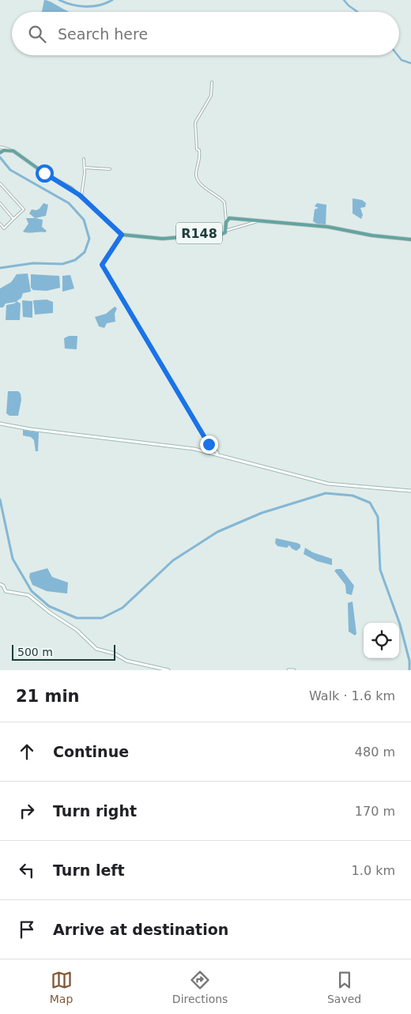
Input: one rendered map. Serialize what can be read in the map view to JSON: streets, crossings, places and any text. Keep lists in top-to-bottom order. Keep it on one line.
{"streets":{"main road":["R148"]},"scale_bar":"500 m","page":{"search":"Search here","scale":"500 m","heading":["21 min","Walk · 1.6 km"],"list":[["Continue","480 m"],["Turn right","170 m"],["Turn left","1.0 km"],"Arrive at destination"],"nav":["Map","Directions","Saved"]}}
